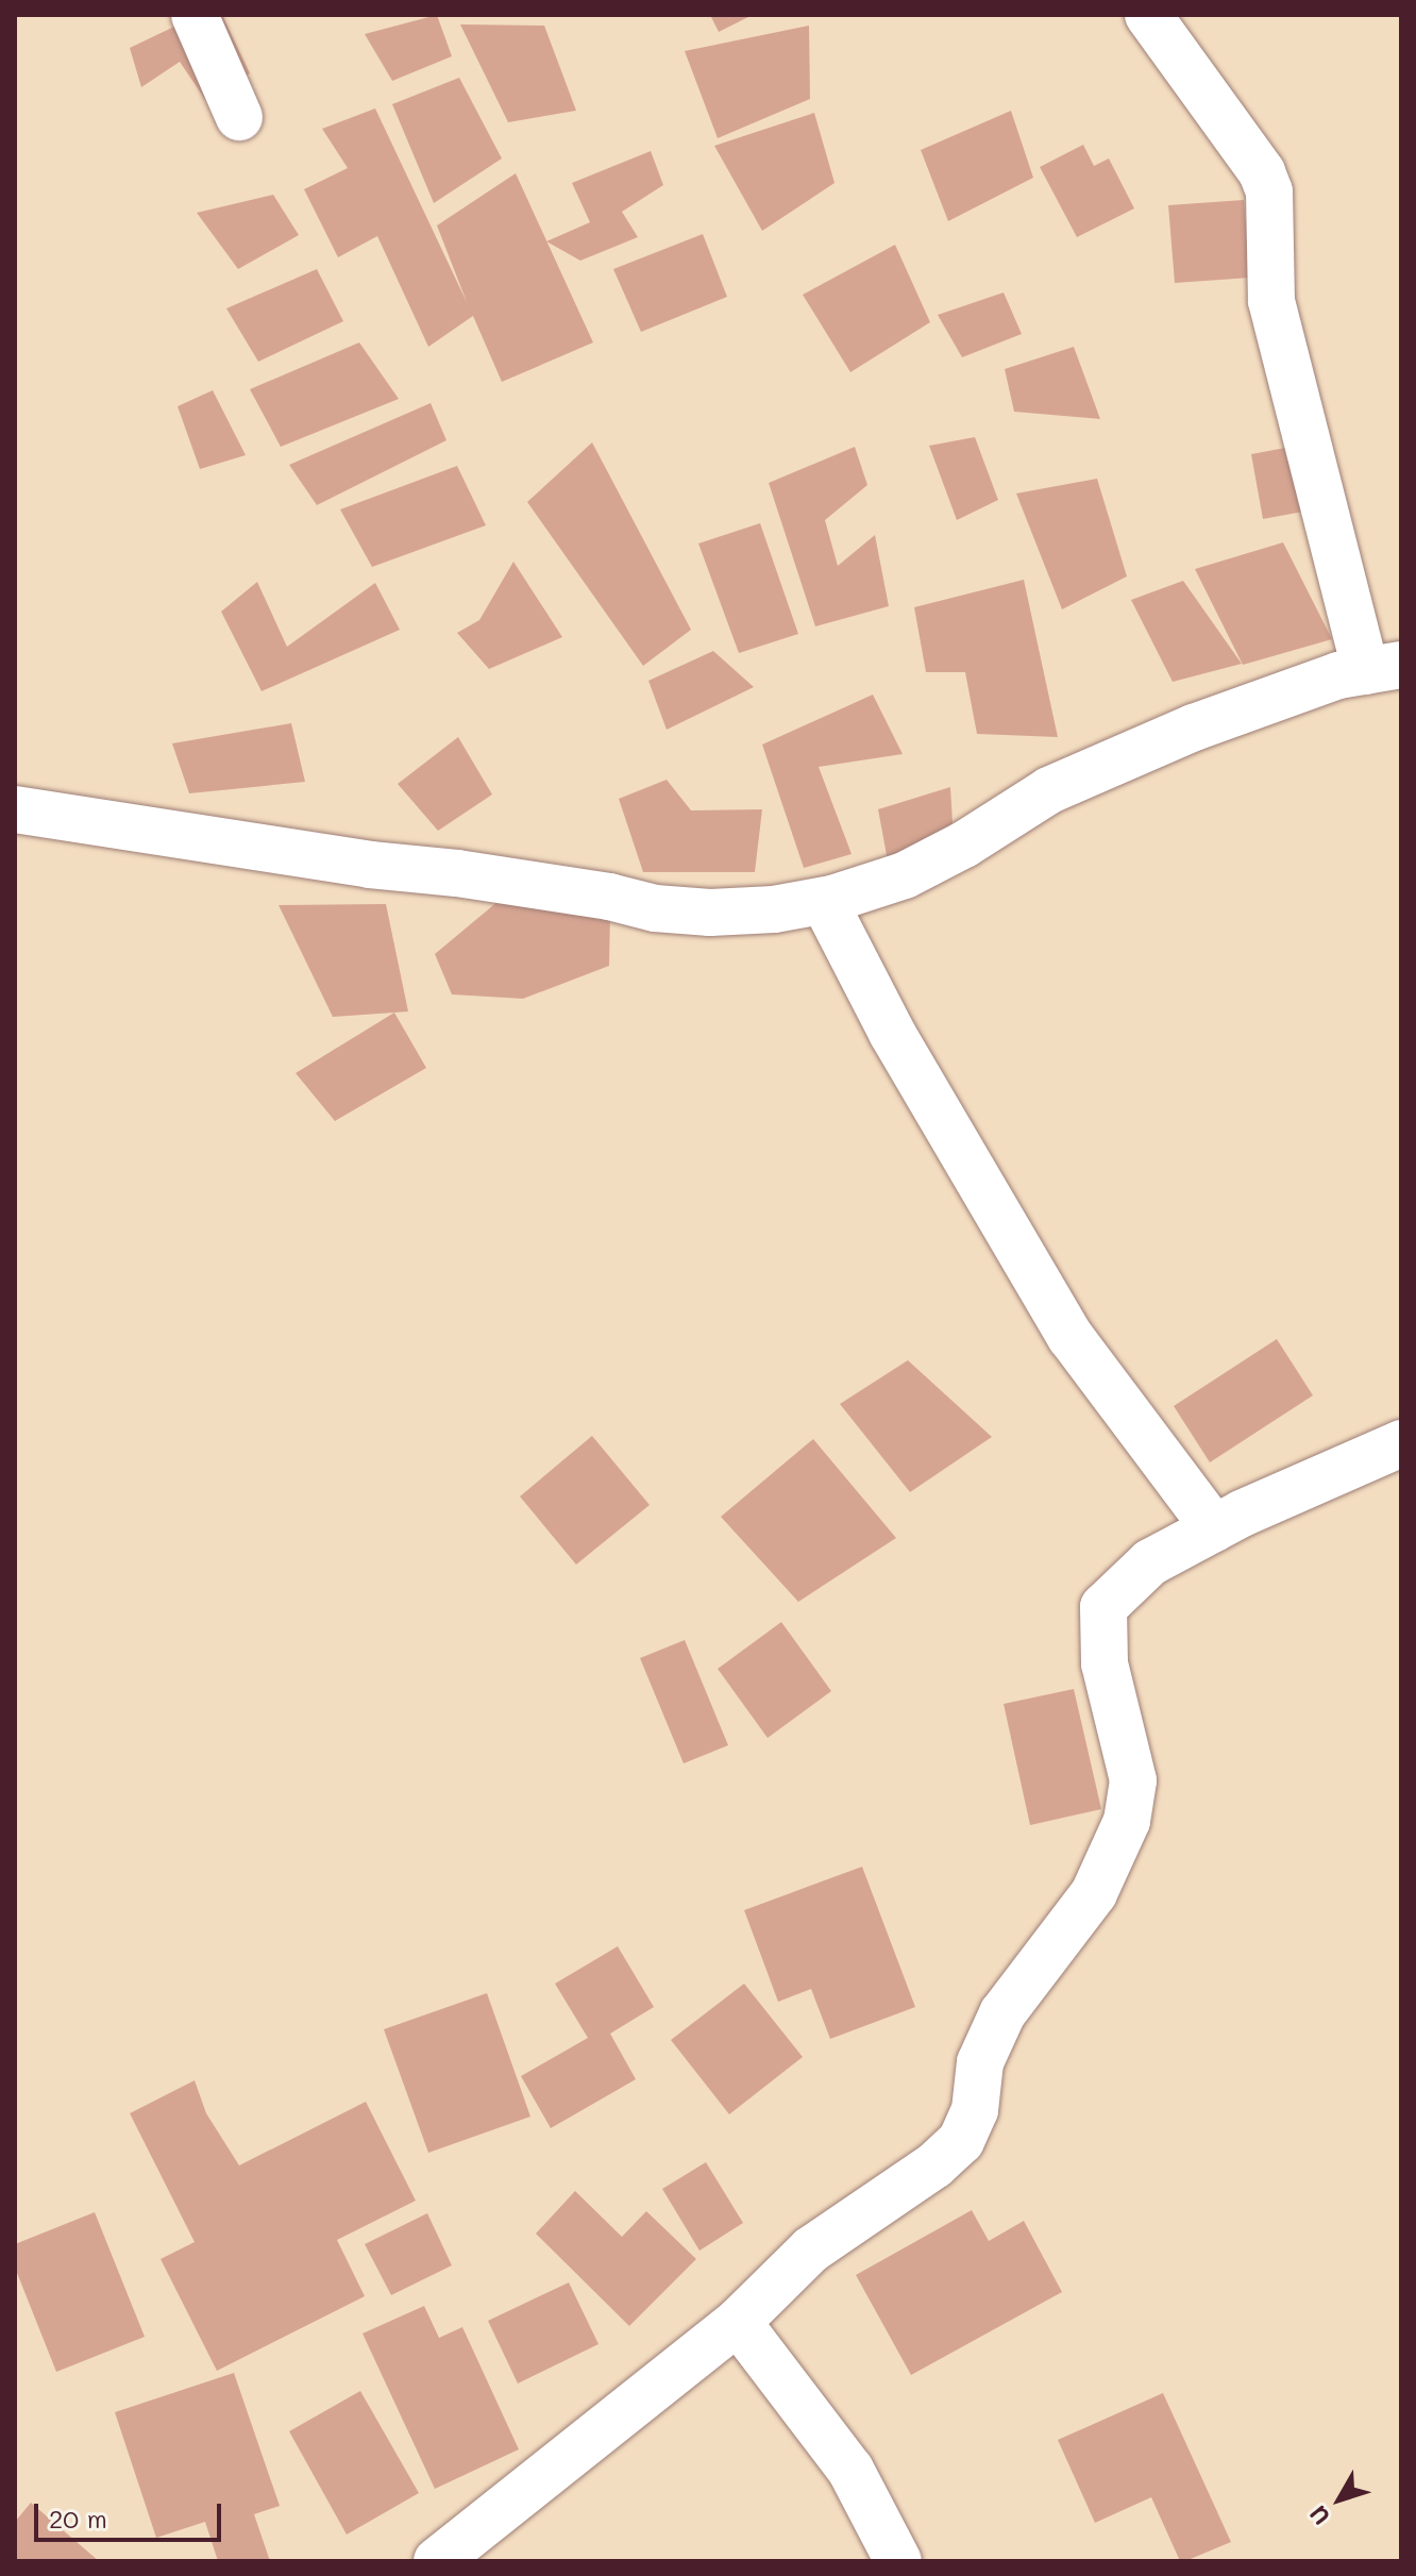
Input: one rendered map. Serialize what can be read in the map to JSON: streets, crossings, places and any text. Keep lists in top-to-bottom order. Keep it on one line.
{"scale_bar":"20 m","north":"bottom left"}
